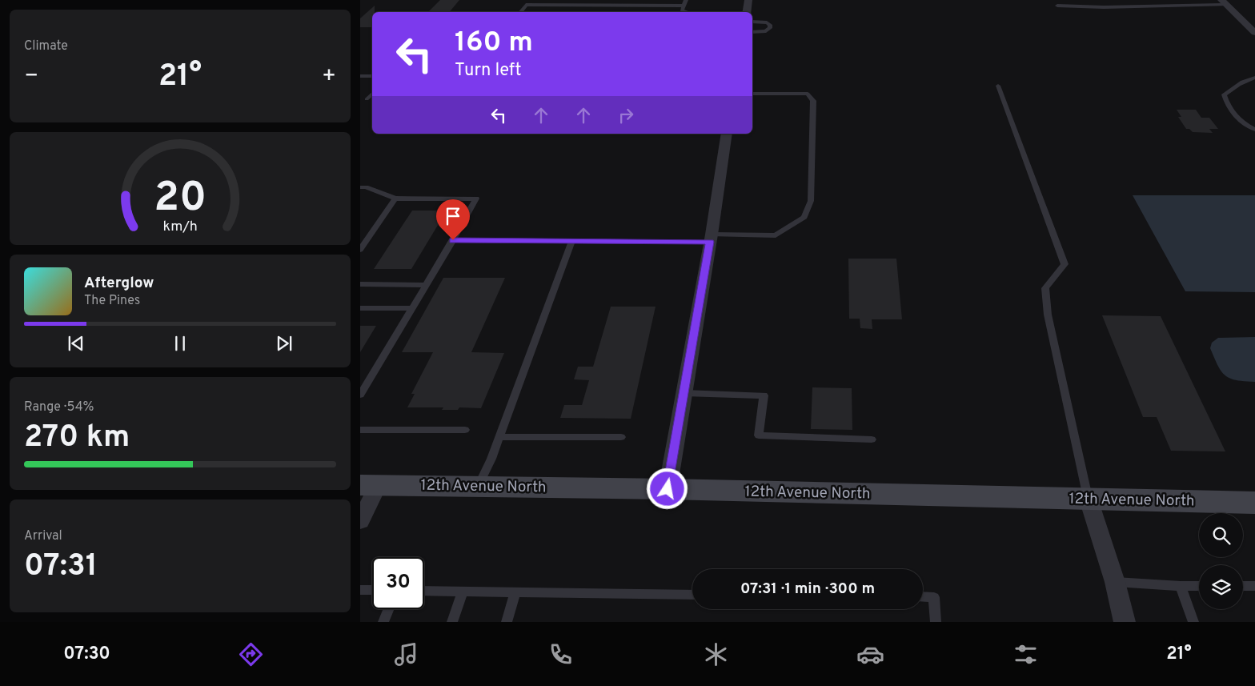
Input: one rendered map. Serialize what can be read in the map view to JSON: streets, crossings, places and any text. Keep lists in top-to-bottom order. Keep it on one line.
{"streets":{"main road":["12th Avenue North"]},"page":{"tile":["Climate",["Range · 54%","270 km"],["Arrival","07:31"]],"turn":["160 m","Turn left"],"heat":["−","21°","+"],"song":["Afterglow","The Pines"],"limit":"30","trip":"07:31 · 1 min · 300 m","tabs":["07:30","21°"],"gauge":["20","km/h"]}}
